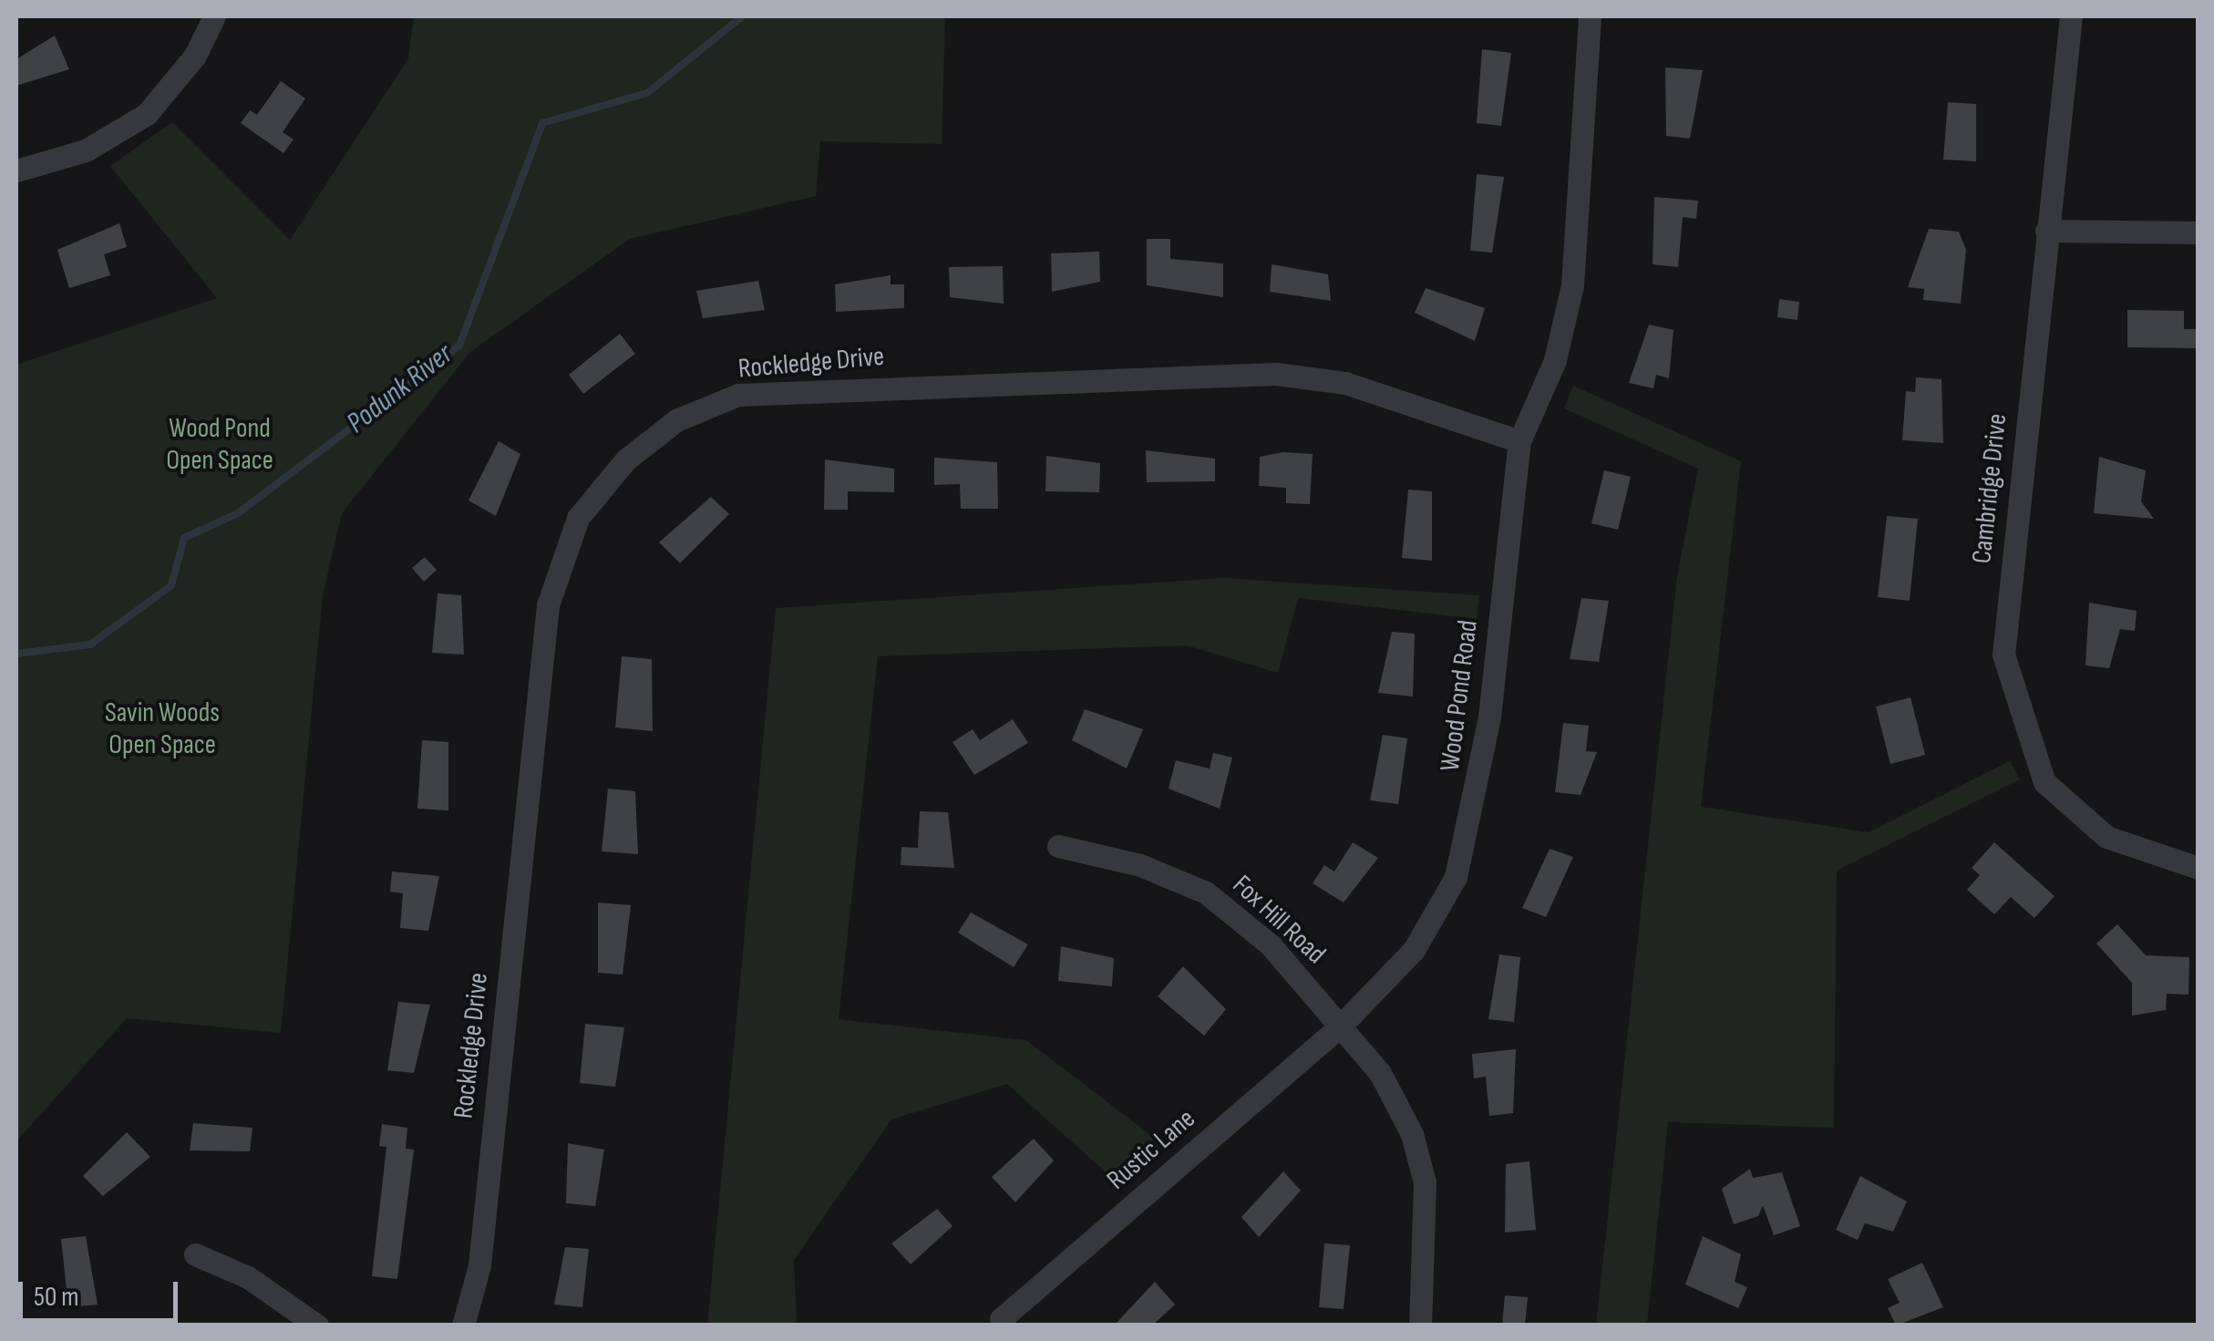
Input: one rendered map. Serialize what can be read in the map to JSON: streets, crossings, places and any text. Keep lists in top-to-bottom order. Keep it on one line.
{"streets":{"street":["Rockledge Drive","Cambridge Drive","Wood Pond Road","Fox Hill Road","Rustic Lane"]},"crossings":[["Rockledge Drive","Wood Pond Road"],["Wood Pond Road","Fox Hill Road"],["Wood Pond Road","Rustic Lane"],["Fox Hill Road","Rustic Lane"]],"water":["Podunk River"],"parks":["Wood Pond Open Space","Savin Woods Open Space"],"scale_bar":"50 m"}
